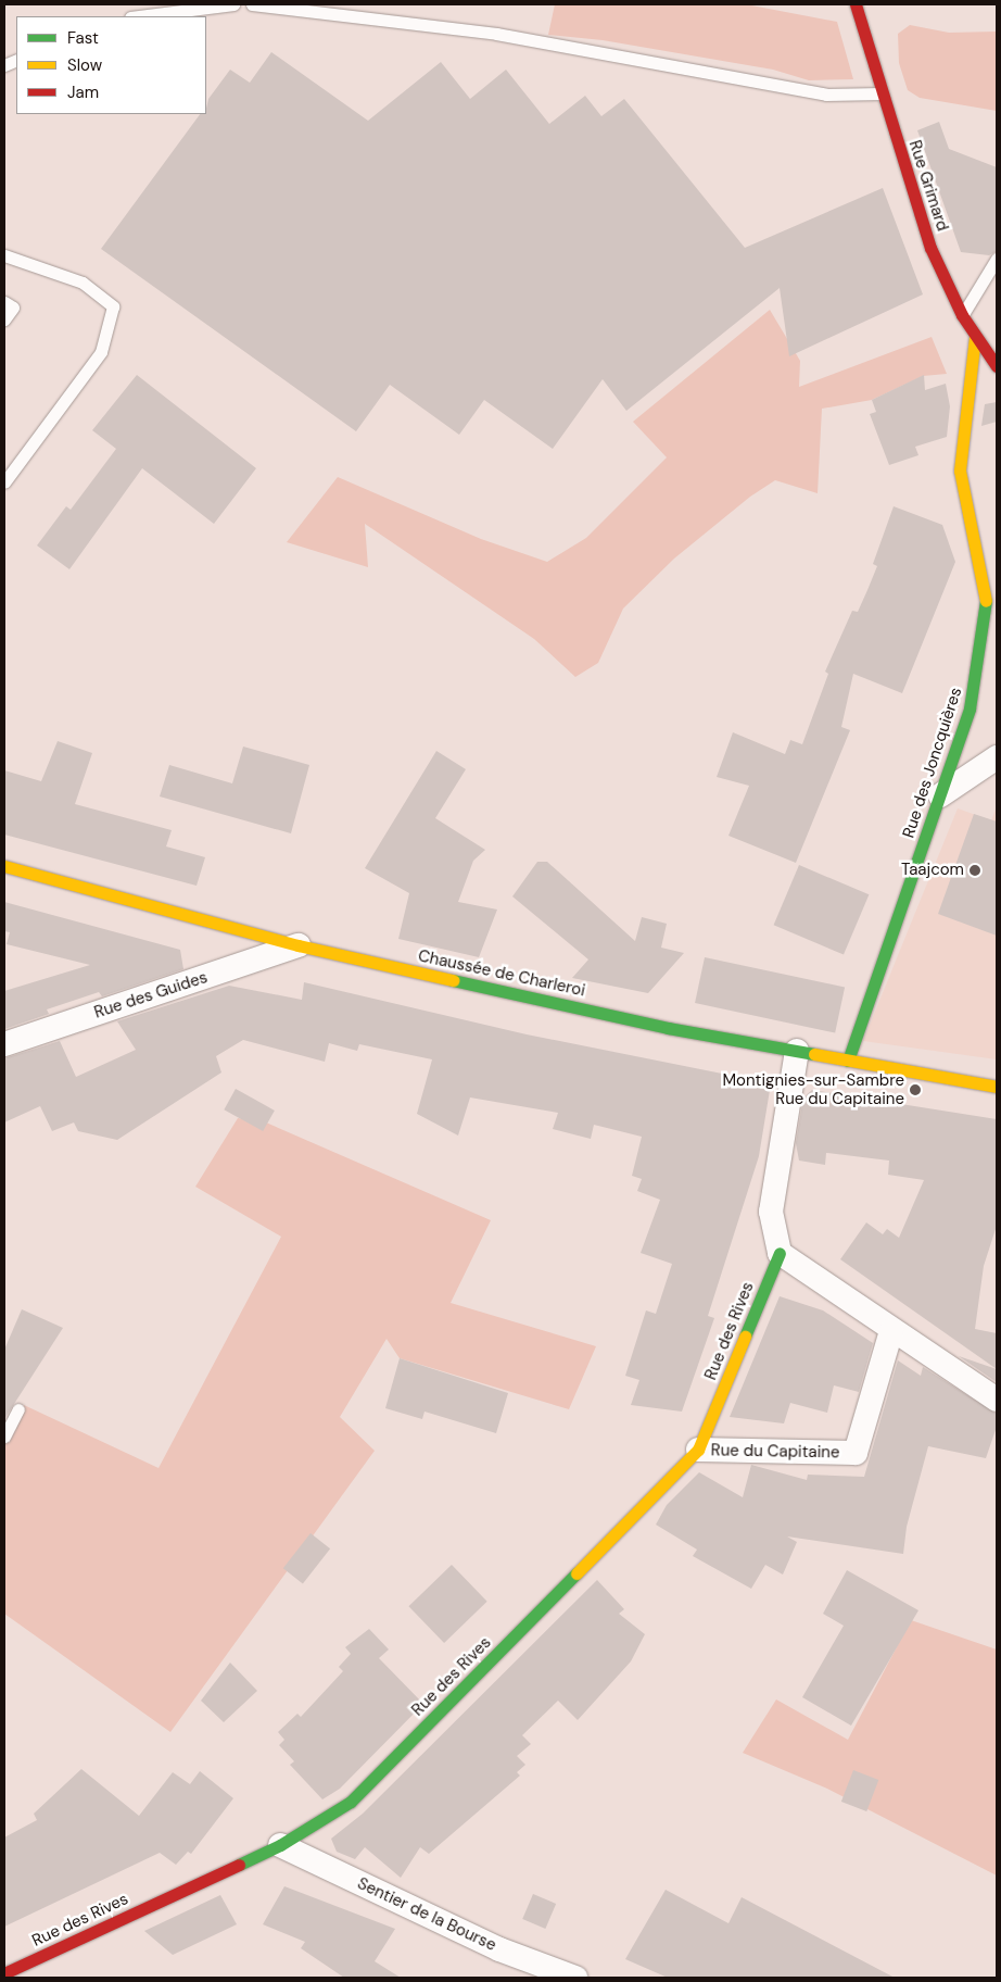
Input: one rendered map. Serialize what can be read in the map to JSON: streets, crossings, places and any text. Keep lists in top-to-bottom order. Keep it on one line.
{"streets":{"street":["Rue Grimard","Rue des Joncquières","Chaussée de Charleroi","Rue des Guides","Rue des Rives","Rue du Capitaine","Sentier de la Bourse"]},"crossings":[["Rue Grimard","Rue des Joncquières"],["Rue des Joncquières","Chaussée de Charleroi"],["Chaussée de Charleroi","Rue des Guides"],["Rue des Rives","Rue du Capitaine"],["Rue des Rives","Sentier de la Bourse"]],"places":["Taajcom","Montignies-sur-Sambre Rue du Capitaine"],"legend":["Fast","Slow","Jam"]}
